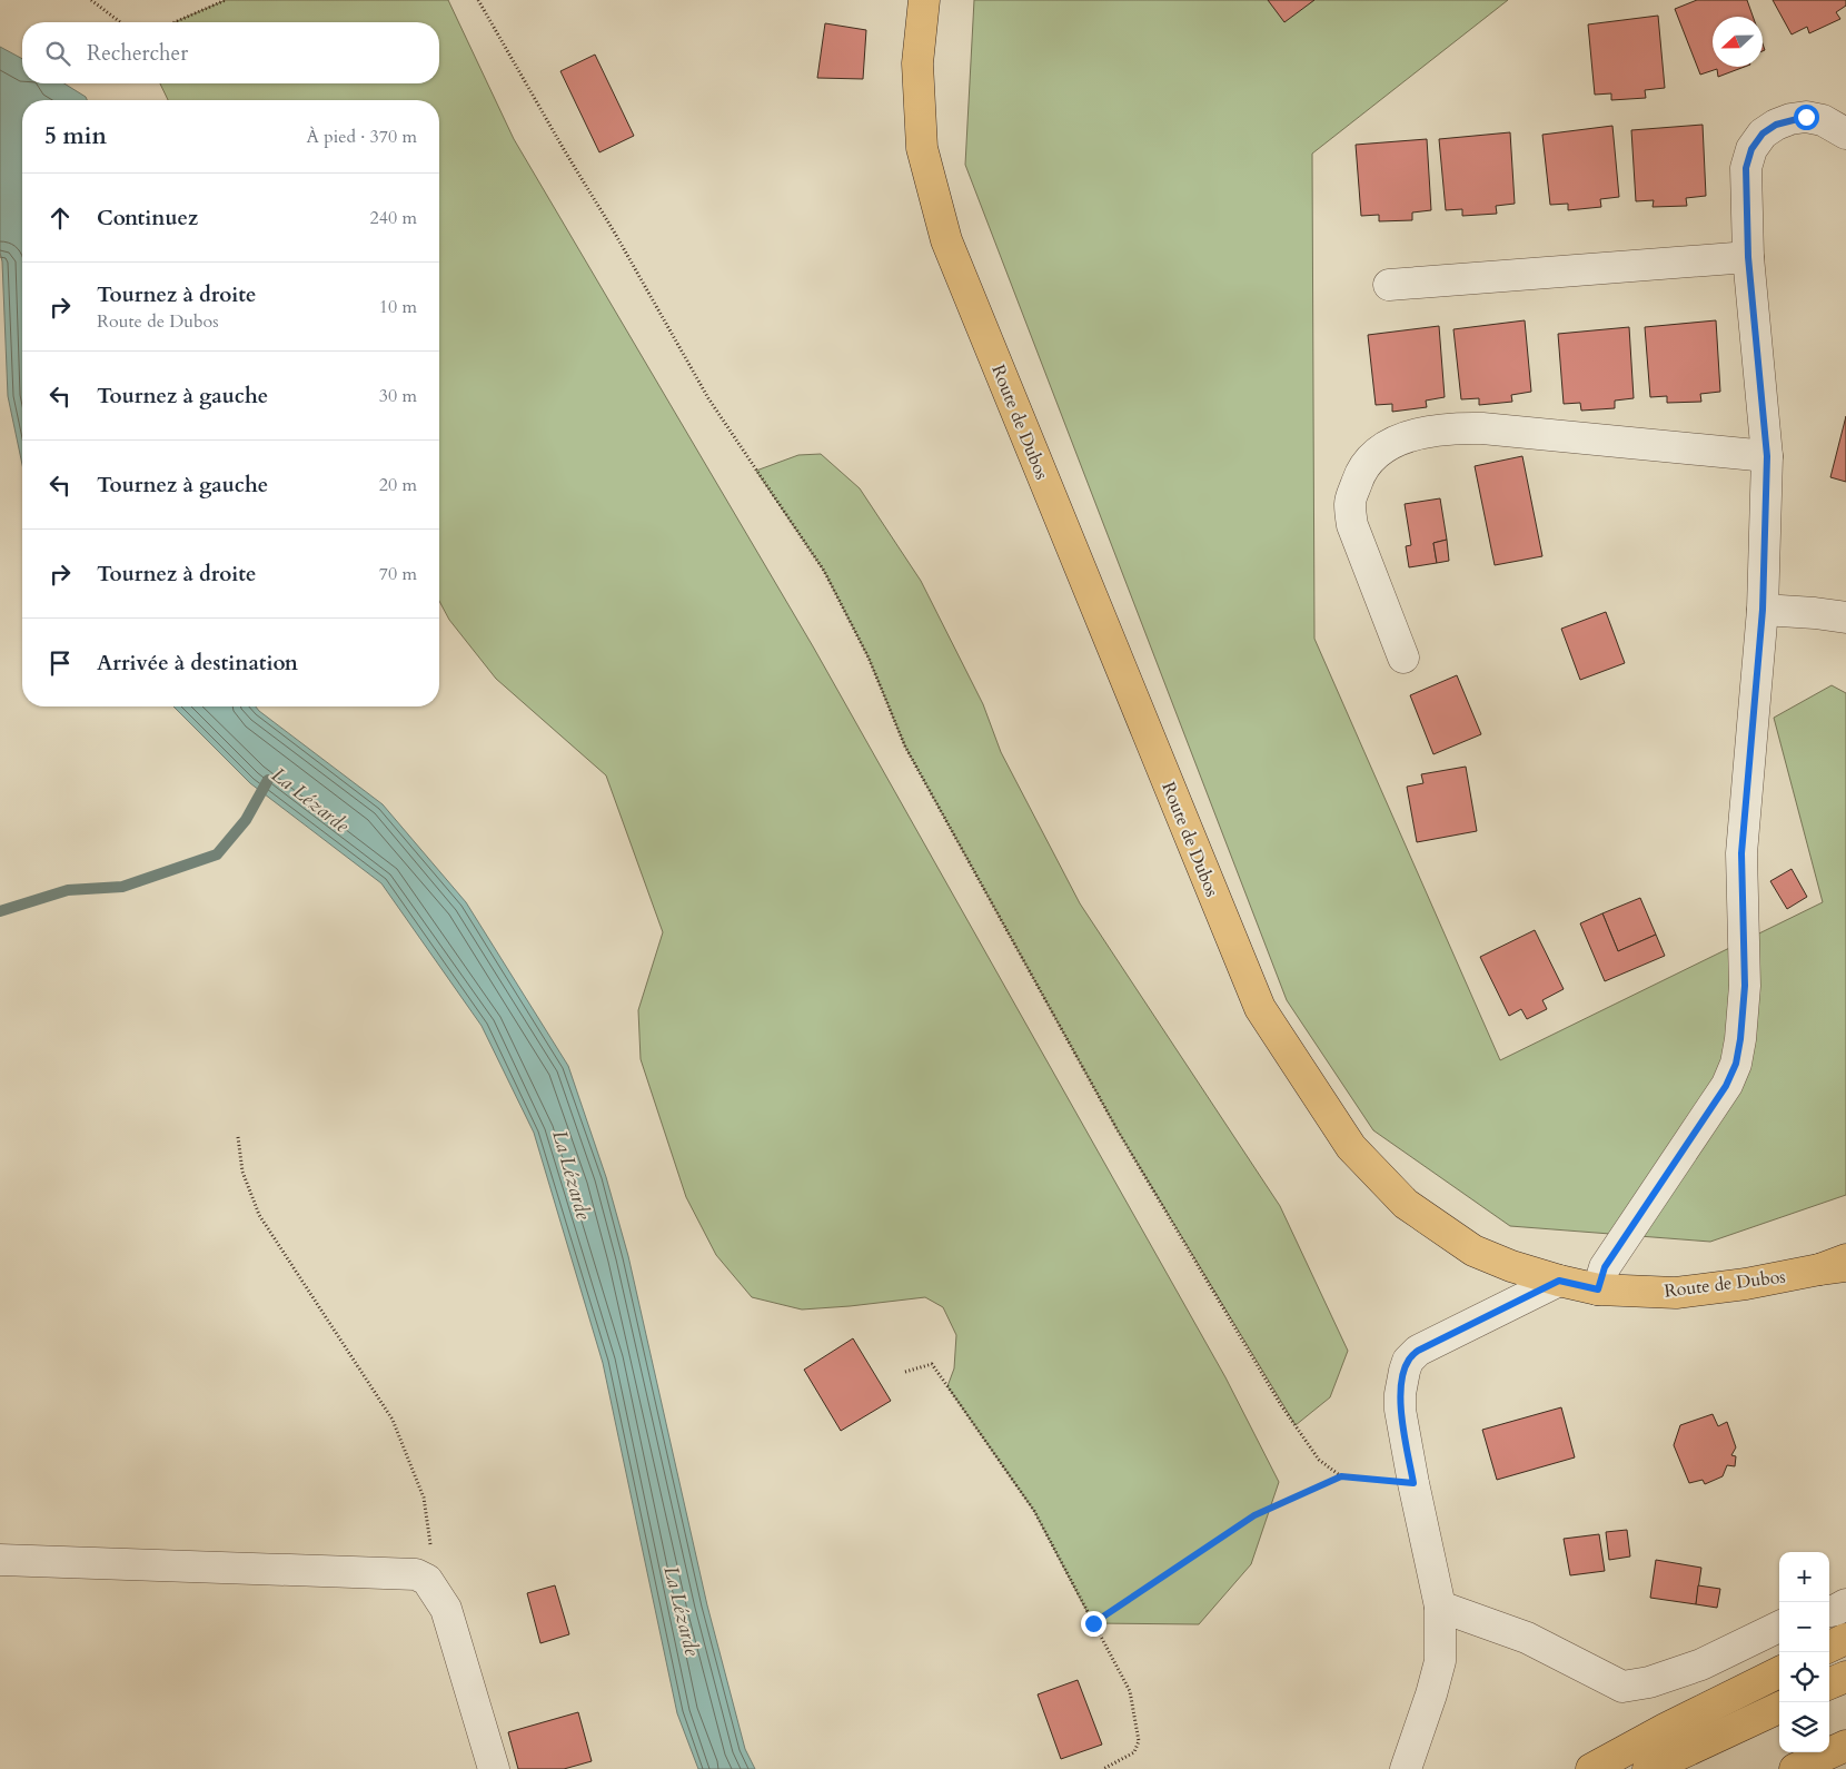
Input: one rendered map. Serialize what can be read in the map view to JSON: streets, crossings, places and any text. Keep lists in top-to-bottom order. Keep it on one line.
{"streets":{"main road":["Route de Dubos"]},"water":["La Lézarde"],"north":"left","page":{"search":"Rechercher","heading":["5 min","À pied · 370 m"],"list":[["Continuez","240 m"],["Tournez à droite","Route de Dubos","10 m"],["Tournez à gauche","30 m"],["Tournez à gauche","20 m"],["Tournez à droite","70 m"],"Arrivée à destination"],"map_buttons":["+","−"]}}
